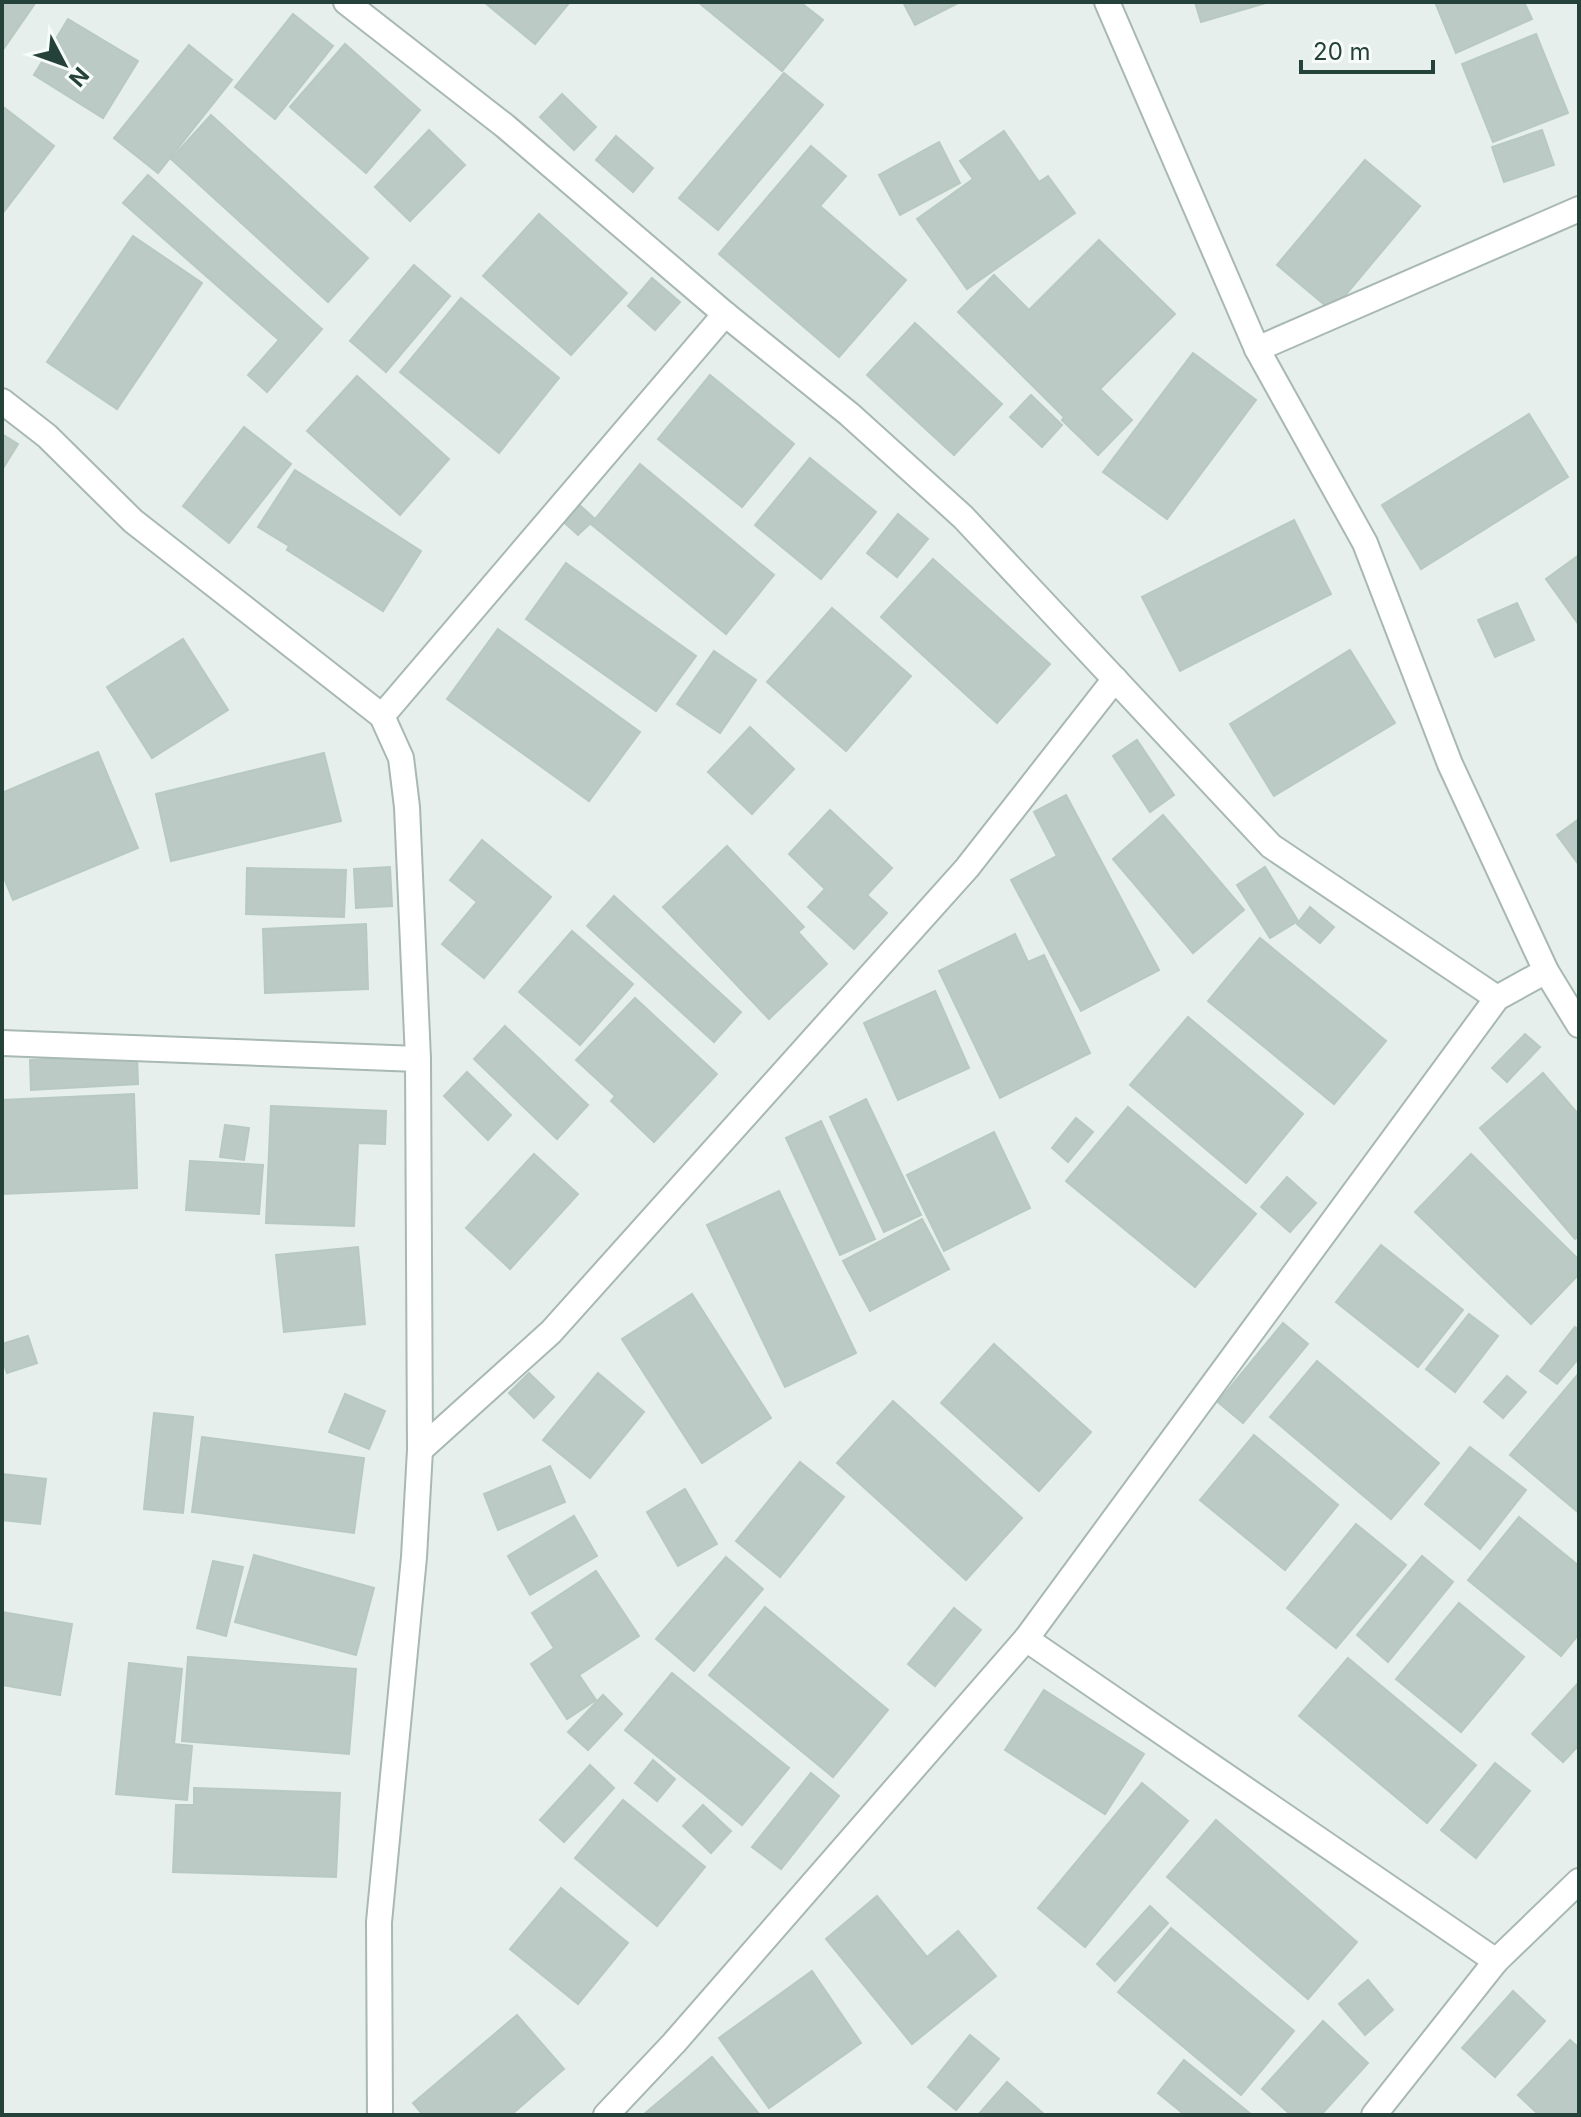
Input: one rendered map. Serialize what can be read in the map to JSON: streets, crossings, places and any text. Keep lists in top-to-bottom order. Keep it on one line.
{"scale_bar":"20 m","north":"bottom right"}
